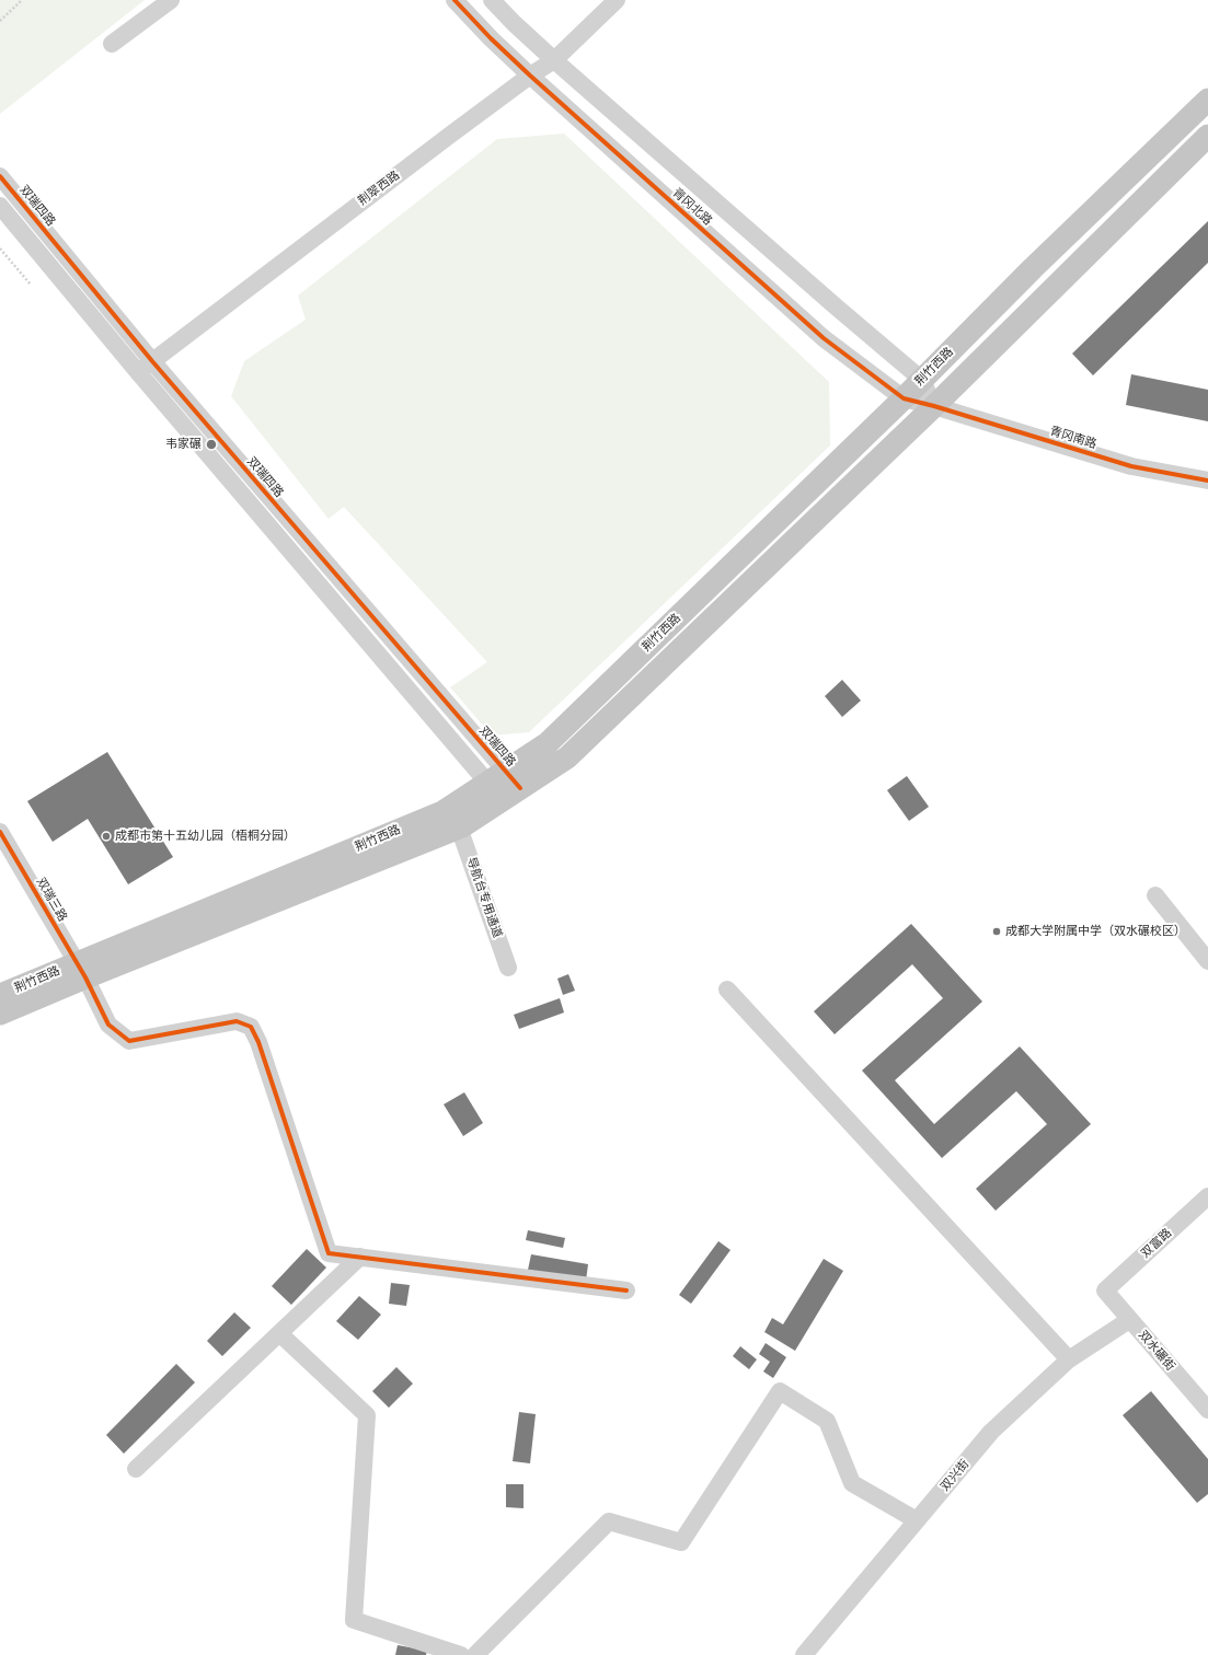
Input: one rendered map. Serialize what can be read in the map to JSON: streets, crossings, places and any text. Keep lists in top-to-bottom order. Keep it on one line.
{"streets":{"main road":["荆竹西路"],"street":["荆翠西路","双瑞四路","青冈北路","青冈南路","导航台专用通道","双瑞三路","双富路","双水碾街","双兴街"]},"crossings":[["荆翠西路","双瑞四路"],["荆翠西路","青冈北路"],["双瑞四路","荆竹西路"],["青冈北路","荆竹西路"],["青冈北路","青冈南路"],["荆竹西路","青冈南路"],["荆竹西路","导航台专用通道"],["荆竹西路","双瑞三路"],["双富路","双水碾街"],["双水碾街","双兴街"]],"places":["韦家碾","成都市第十五幼儿园（梧桐分园）","成都大学附属中学（双水碾校区）"]}
